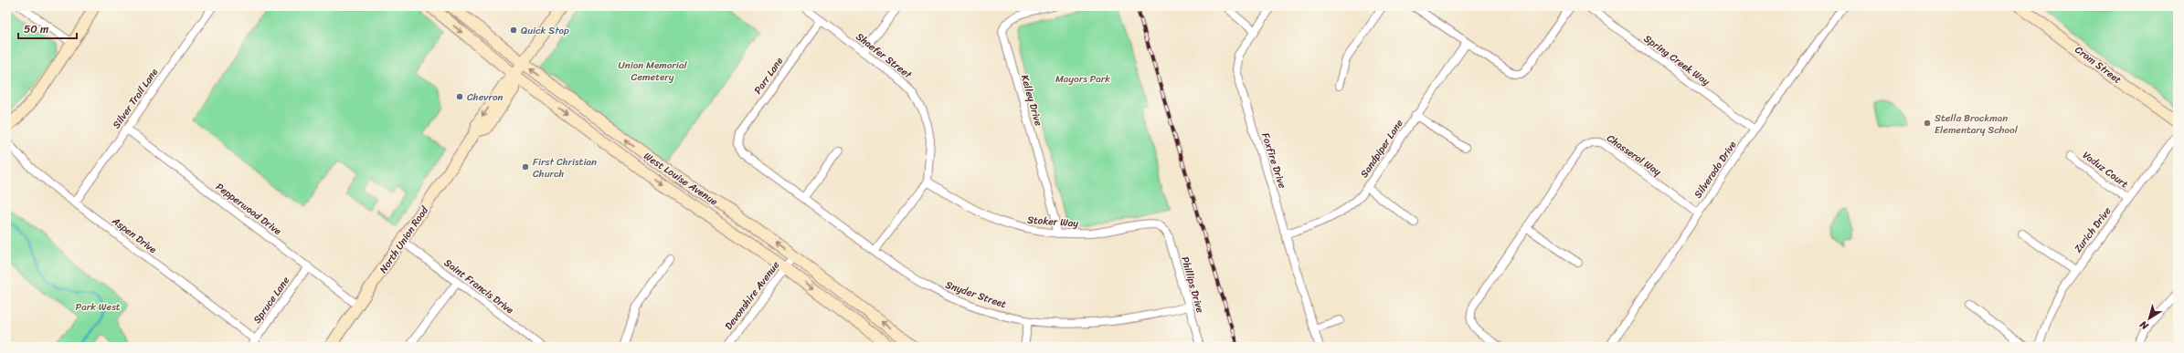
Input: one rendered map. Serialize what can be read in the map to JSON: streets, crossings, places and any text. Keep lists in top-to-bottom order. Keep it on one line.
{"streets":{"main road":["Crom Street","West Louise Avenue","North Union Road"],"street":["Shaefer Street","Spring Creek Way","Parr Lane","Silver Trail Lane","Kelley Drive","Sandpiper Lane","Chasseral Way","Foxfire Drive","Silverado Drive","Vaduz Court","Pepperwood Drive","Stoker Way","Zurich Drive","Aspen Drive","Phillips Drive","Saint Francis Drive","Snyder Street","Devonshire Avenue","Spruce Lane"]},"crossings":[["Shaefer Street","Parr Lane"],["Shaefer Street","Stoker Way"],["Spring Creek Way","Silverado Drive"],["Parr Lane","Snyder Street"],["Silver Trail Lane","Pepperwood Drive"],["Silver Trail Lane","Aspen Drive"],["Kelley Drive","Stoker Way"],["Sandpiper Lane","Foxfire Drive"],["Chasseral Way","Silverado Drive"],["Vaduz Court","Zurich Drive"],["West Louise Avenue","North Union Road"],["West Louise Avenue","Devonshire Avenue"],["Pepperwood Drive","North Union Road"],["Pepperwood Drive","Spruce Lane"],["Stoker Way","Phillips Drive"],["Aspen Drive","Spruce Lane"],["North Union Road","Saint Francis Drive"],["Phillips Drive","Snyder Street"]],"parks":["Union Memorial Cemetery","Mayors Park","Park West"],"places":["Quick Stop","Chevron","Stella Brockman Elementary School","First Christian Church"],"scale_bar":"50 m","north":"bottom left"}
